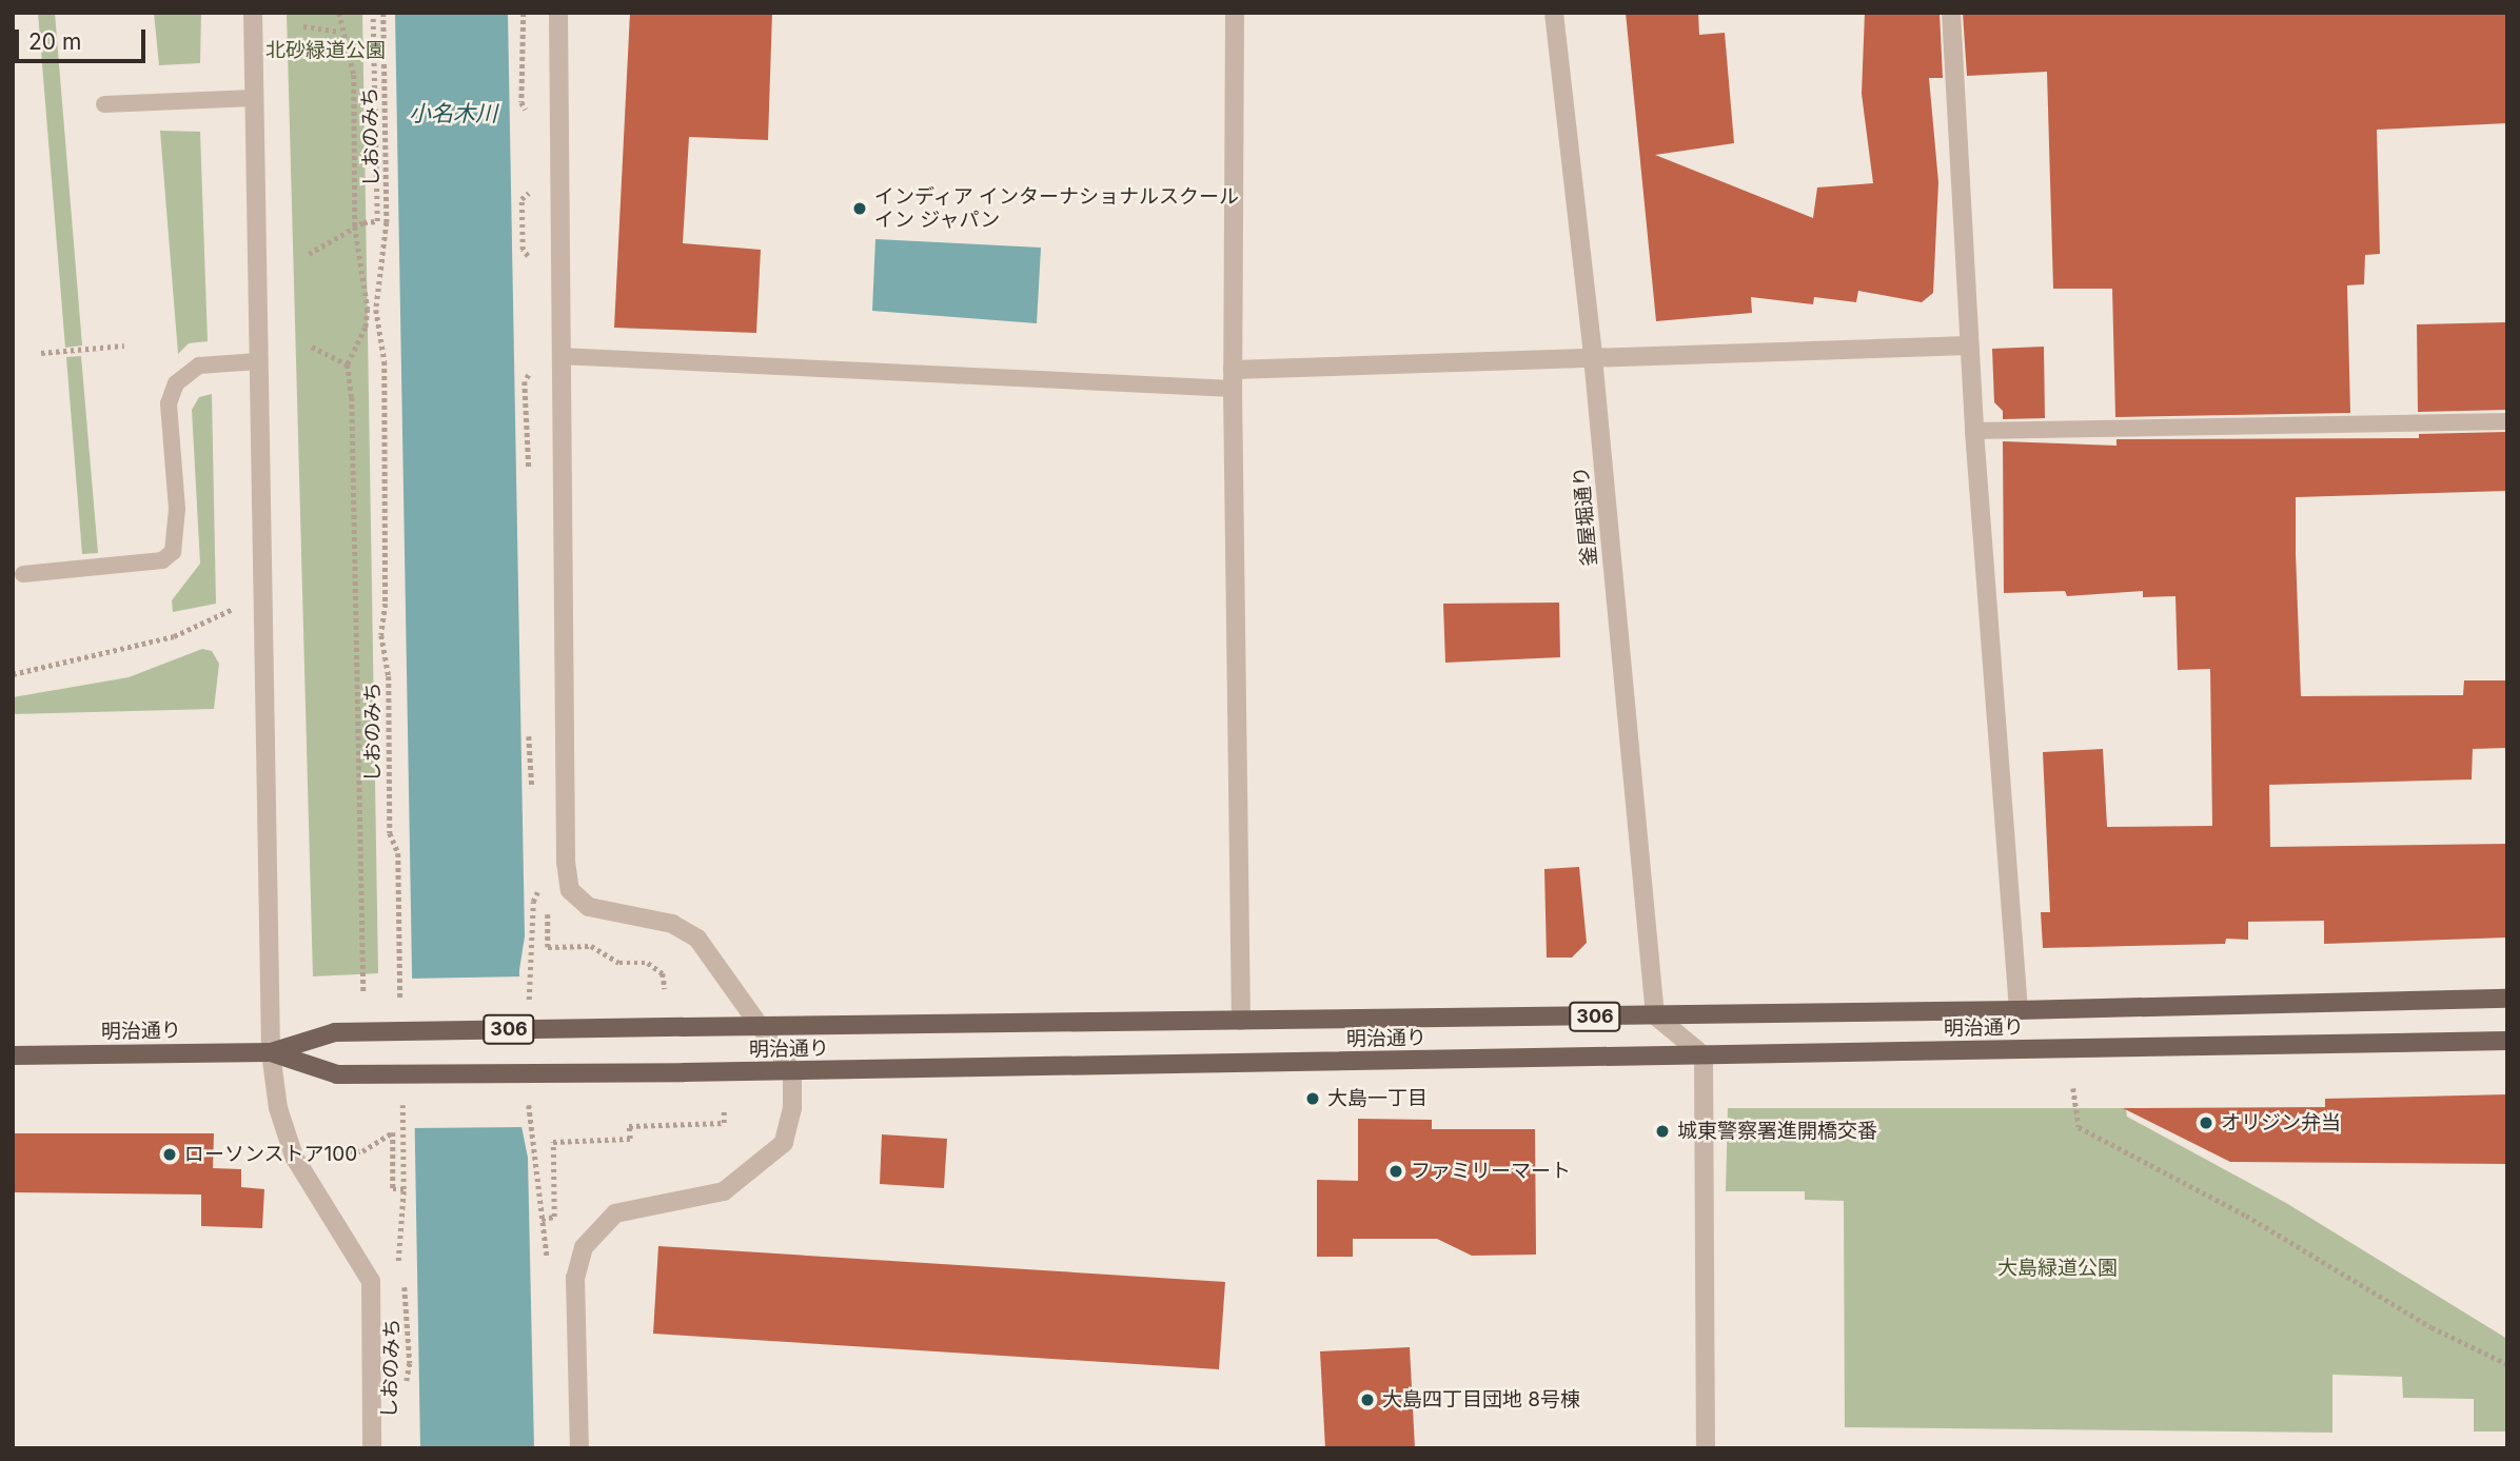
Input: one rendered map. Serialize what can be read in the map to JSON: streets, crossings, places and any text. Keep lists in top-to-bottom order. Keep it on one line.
{"streets":{"main road":["306","明治通り"],"street":["釜屋堀通り"],"path":["しおのみち"]},"crossings":[["釜屋堀通り","明治通り"]],"water":["小名木川"],"parks":["北砂緑道公園","大島緑道公園"],"places":["インディア インターナショナルスクール イン ジャパン","大島一丁目","オリジン弁当","城東警察署進開橋交番","ローソンストア100","ファミリーマート","大島四丁目団地 8号棟"],"scale_bar":"20 m"}
